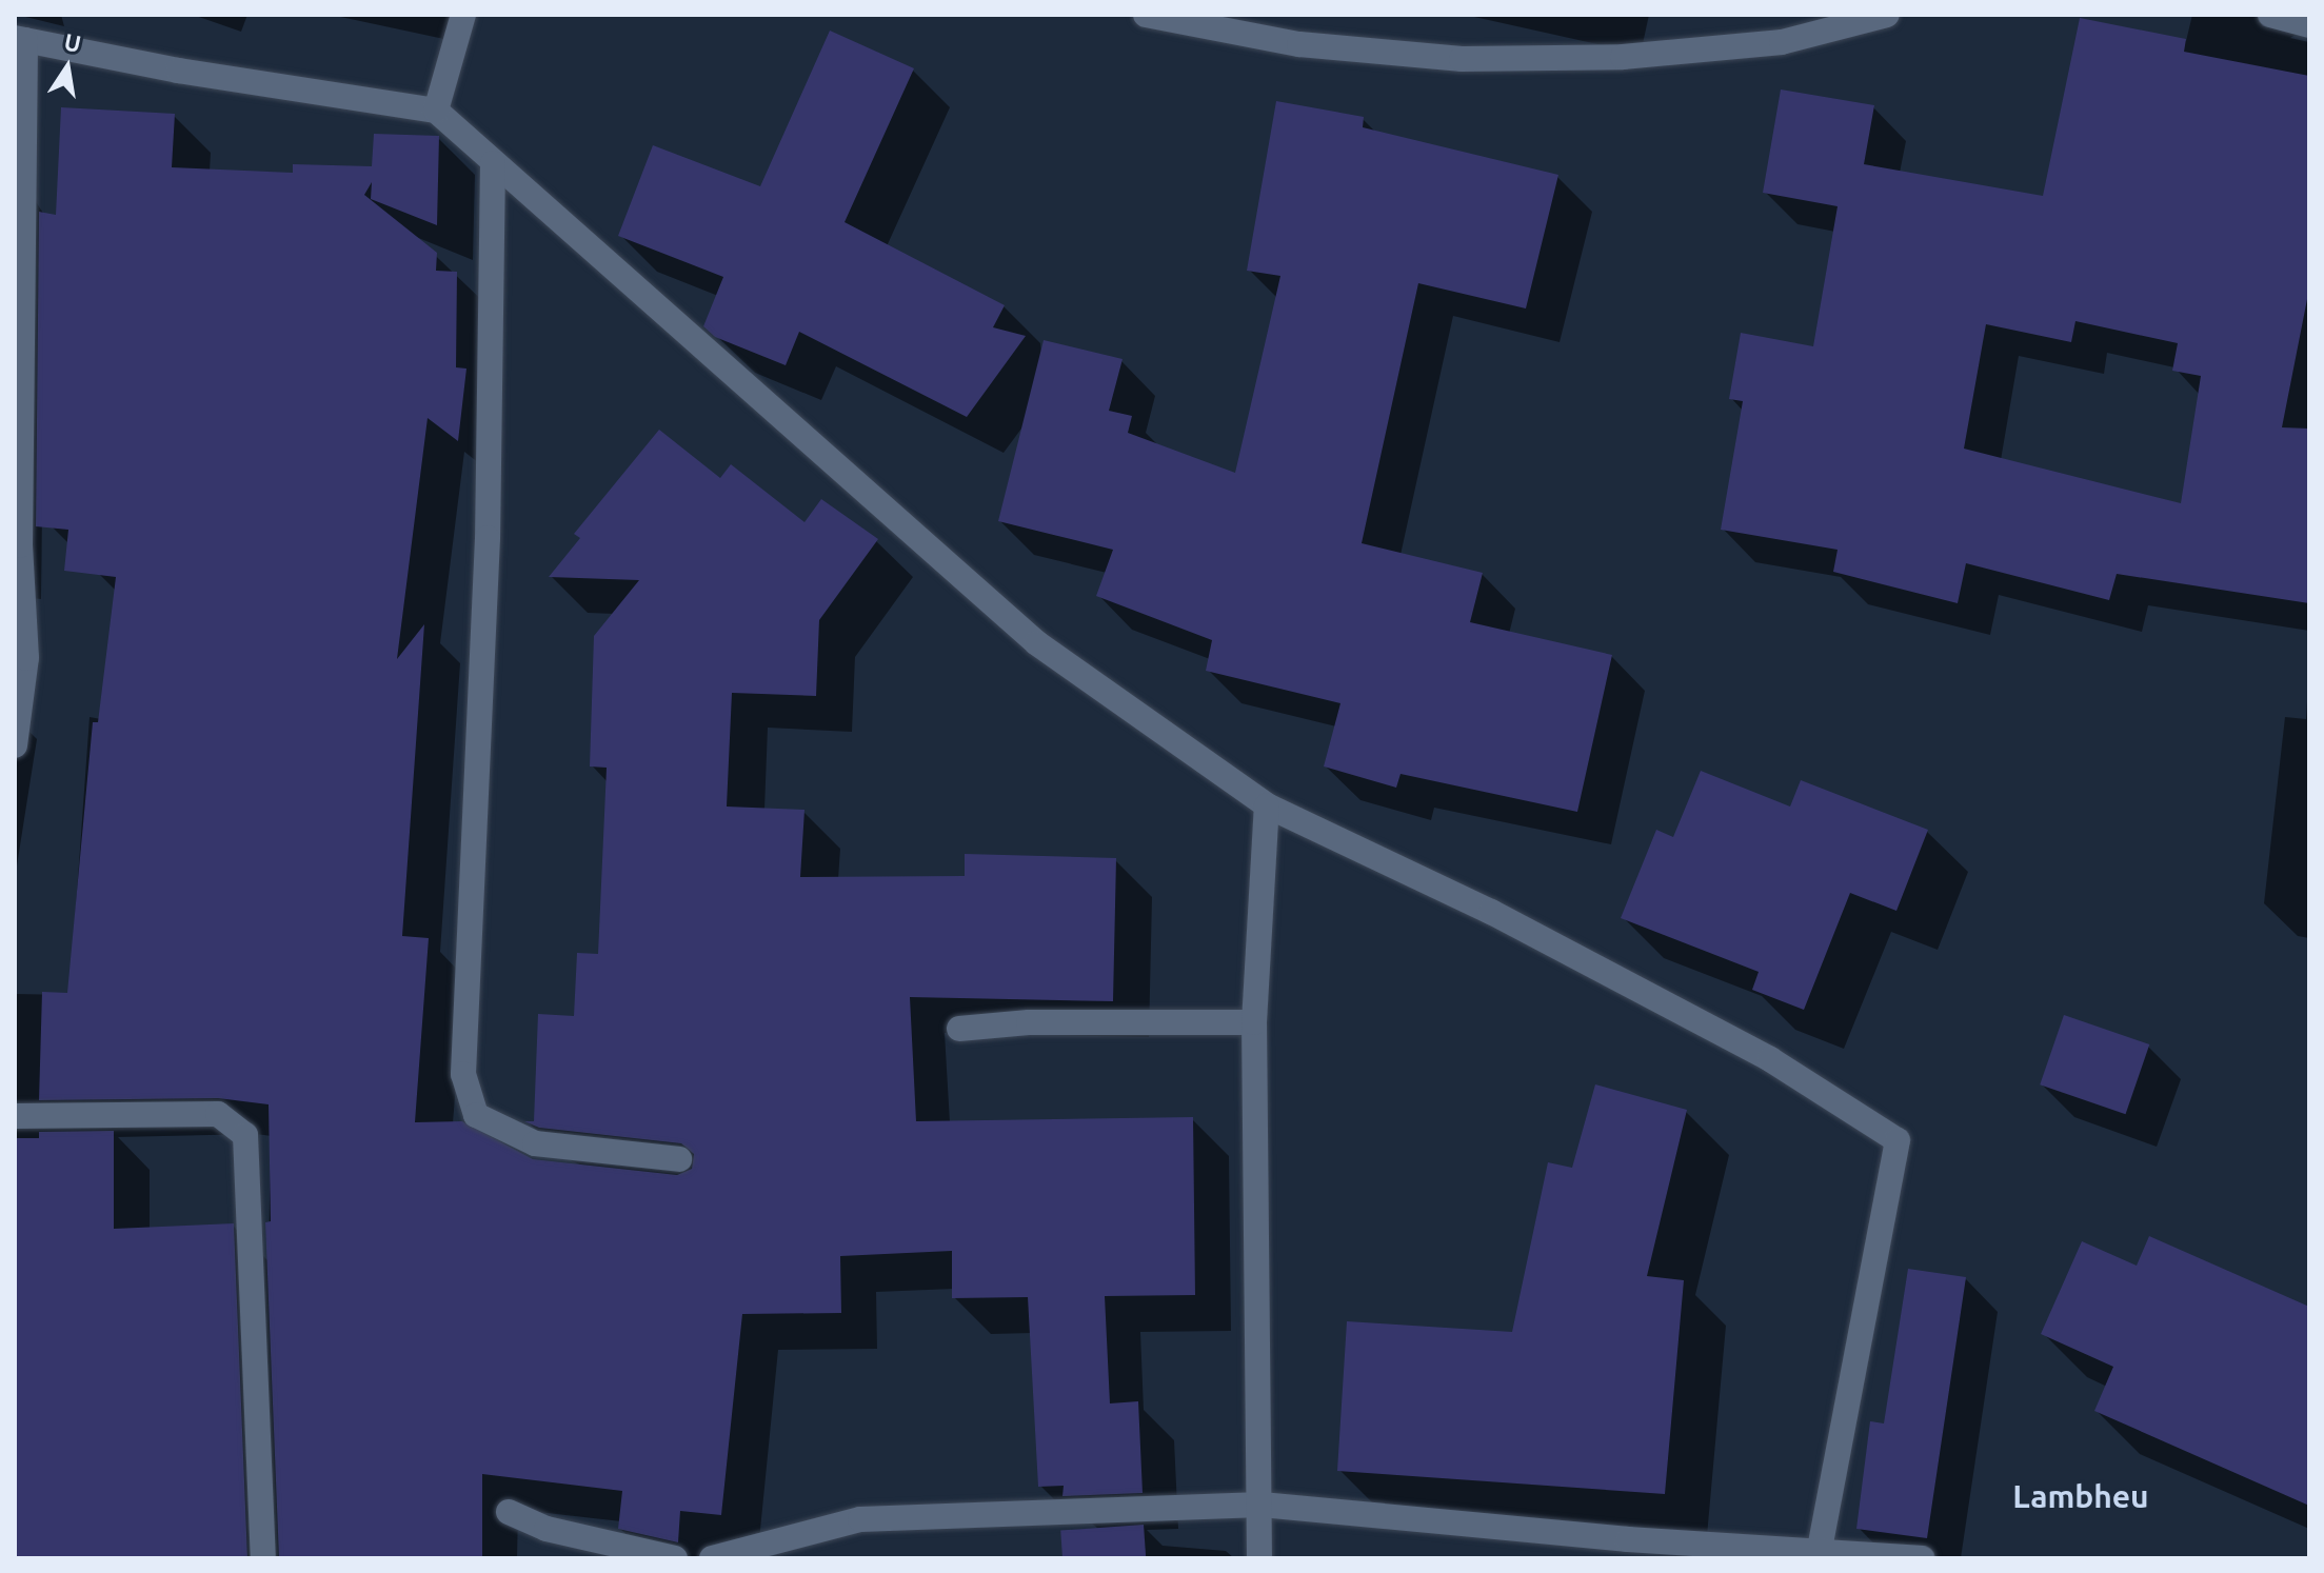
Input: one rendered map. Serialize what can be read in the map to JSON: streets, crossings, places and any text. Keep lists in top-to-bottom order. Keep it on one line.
{"districts":["Lambheu"],"north":"top"}
